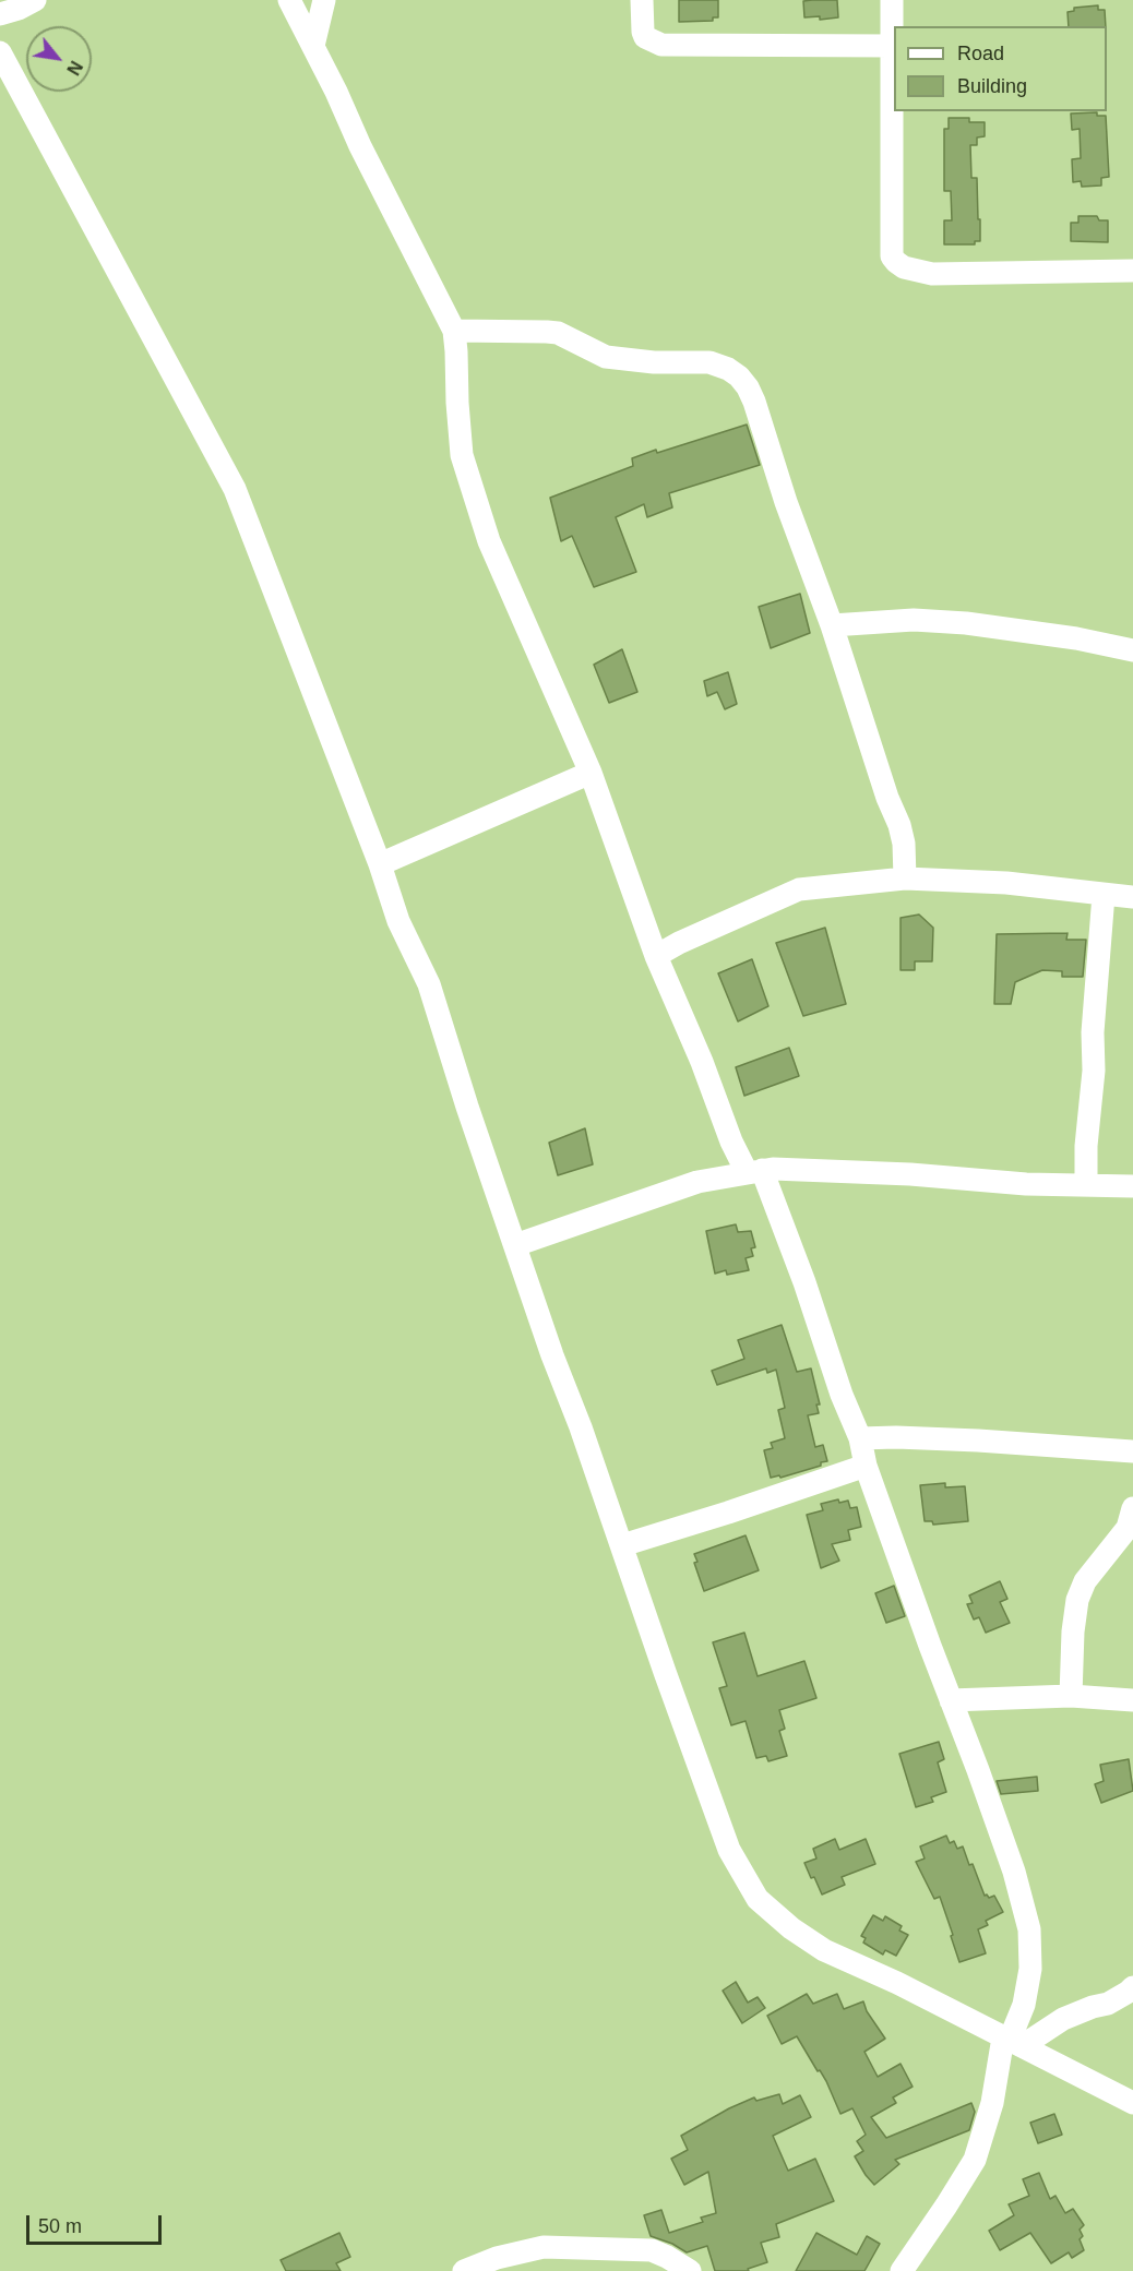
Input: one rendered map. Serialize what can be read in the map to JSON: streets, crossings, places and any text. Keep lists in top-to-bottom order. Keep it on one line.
{"legend":["Road","Building"],"scale_bar":"50 m","north":"bottom right"}
